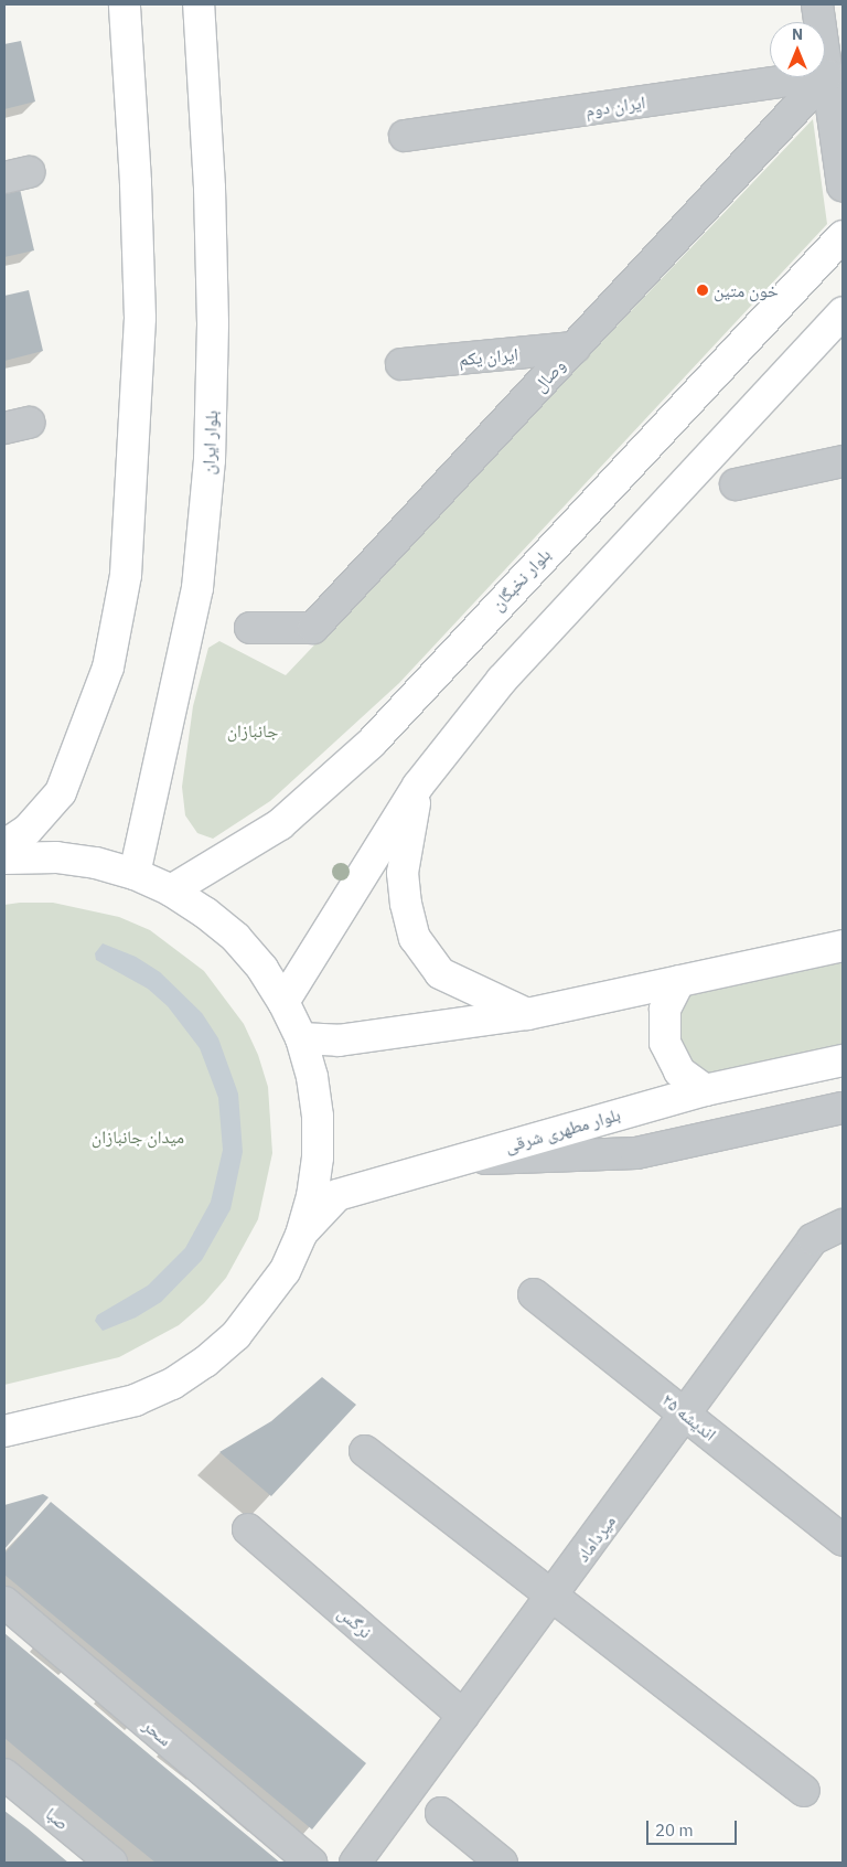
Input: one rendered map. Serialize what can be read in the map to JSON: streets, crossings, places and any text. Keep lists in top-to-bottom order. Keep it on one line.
{"streets":{"main road":["بلوار ایران","بلوار نخبگان","بلوار مطهری شرقی"],"street":["ایران دوم","ایران یکم","وصال","اندیشه ۲۵","میرداماد","نرگس","سحر","صبا"]},"crossings":[["ایران دوم","وصال"],["ایران یکم","وصال"],["اندیشه ۲۵","میرداماد"],["میرداماد","نرگس"]],"parks":["جانبازان","میدان جانبازان"],"places":["خون متین"],"scale_bar":"20 m","north":"top"}
